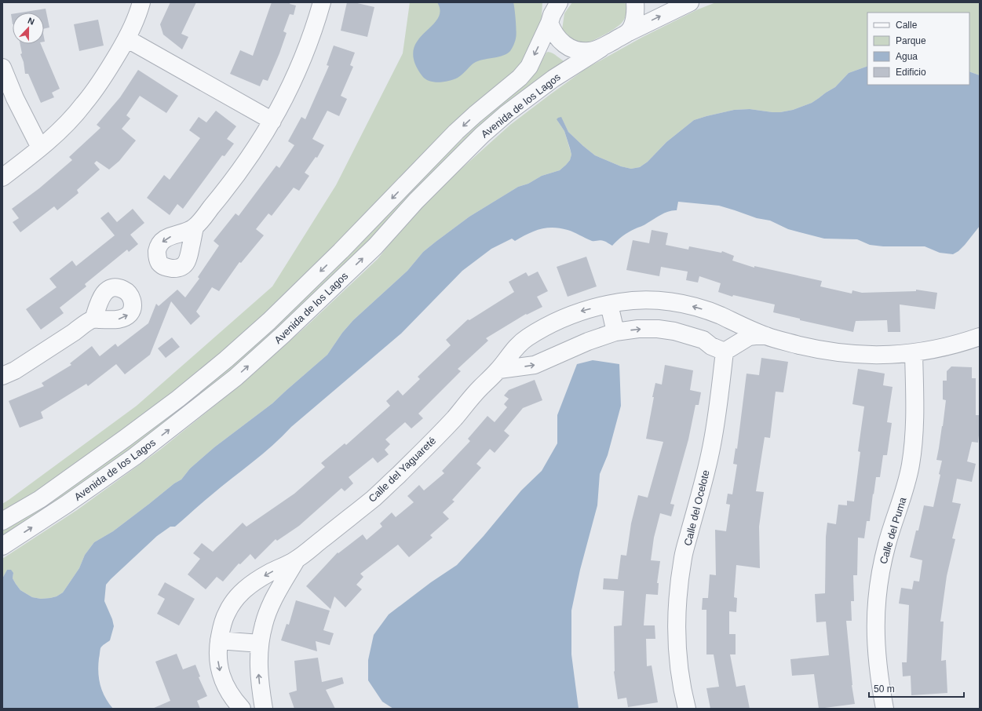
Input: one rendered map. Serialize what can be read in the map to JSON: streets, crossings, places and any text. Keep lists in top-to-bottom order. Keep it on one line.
{"streets":{"street":["Avenida de los Lagos","Calle del Yaguareté","Calle del Ocelote","Calle del Puma"]},"crossings":[["Calle del Yaguareté","Calle del Puma"]],"legend":["Calle","Parque","Agua","Edificio"],"scale_bar":"50 m","north":"top"}
